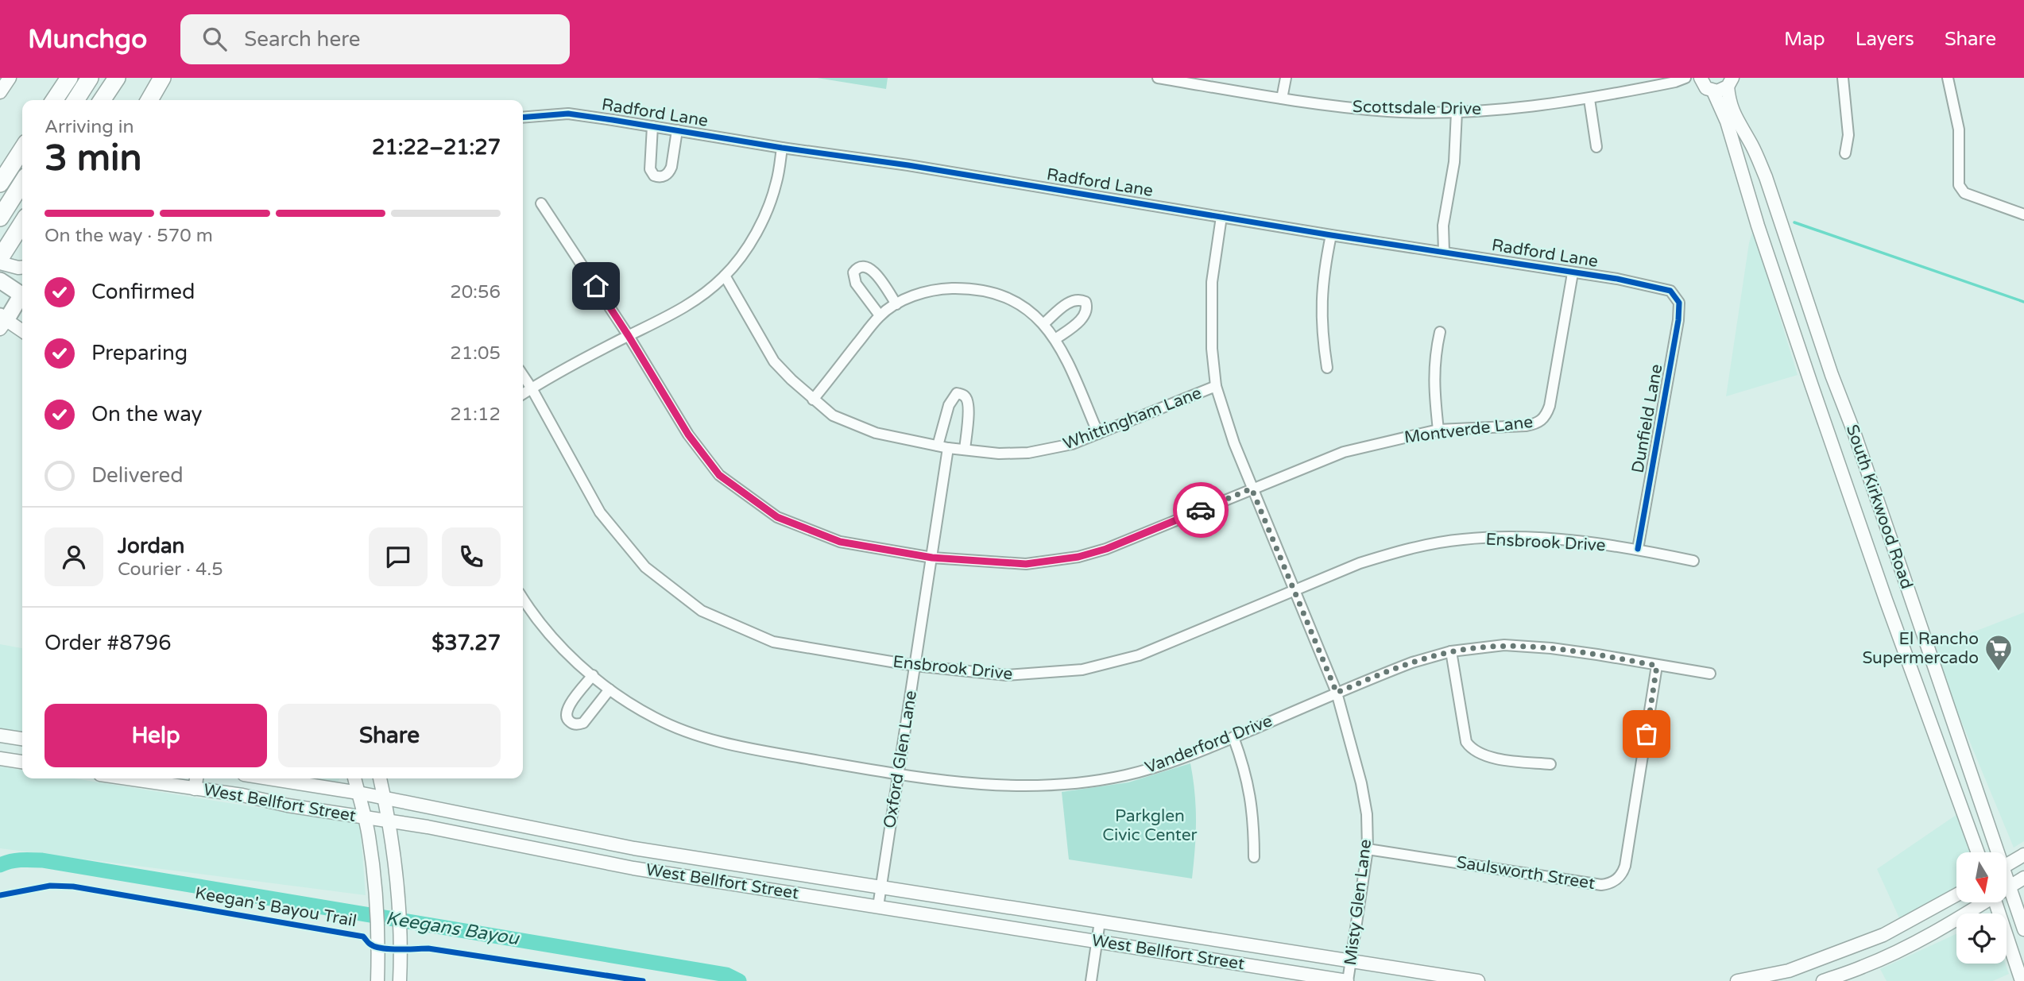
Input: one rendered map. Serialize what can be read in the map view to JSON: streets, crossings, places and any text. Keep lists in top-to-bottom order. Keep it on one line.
{"streets":{"main road":["South Kirkwood Road","West Bellfort Street"],"street":["Scottsdale Drive","Radford Lane","Whittingham Lane","Dunfield Lane","Montverde Lane","Ensbrook Drive","Vanderford Drive","Oxford Glen Lane","Saulsworth Street","Misty Glen Lane"],"cycle path":["Keegan's Bayou Trail"]},"crossings":[["Radford Lane","Dunfield Lane"],["Radford Lane","Montverde Lane"],["Radford Lane","Misty Glen Lane"],["Whittingham Lane","Oxford Glen Lane"],["Whittingham Lane","Misty Glen Lane"],["Dunfield Lane","Ensbrook Drive"],["Montverde Lane","Oxford Glen Lane"],["Montverde Lane","Misty Glen Lane"],["Ensbrook Drive","Oxford Glen Lane"],["Ensbrook Drive","Misty Glen Lane"],["Vanderford Drive","Oxford Glen Lane"],["Vanderford Drive","Saulsworth Street"],["Vanderford Drive","Misty Glen Lane"],["Oxford Glen Lane","West Bellfort Street"],["West Bellfort Street","Misty Glen Lane"],["Saulsworth Street","Misty Glen Lane"]],"water":["Keegans Bayou"],"parks":["Parkglen Civic Center"],"places":{"supermarket":["El Rancho Supermercado"]},"north":"bottom","page":{"header":"Munchgo","search":"Search here","nav":["Map","Layers","Share"],"heading":["3 min","Arriving in","21:22–21:27"],"panel":["Jordan","Courier · 4.5","Order #8796","$37.27"],"bar":"On the way · 570 m","list":[["Confirmed","20:56"],["Preparing","21:05"],["On the way","21:12"],"Delivered"],"buttons":["Help","Share"]}}
